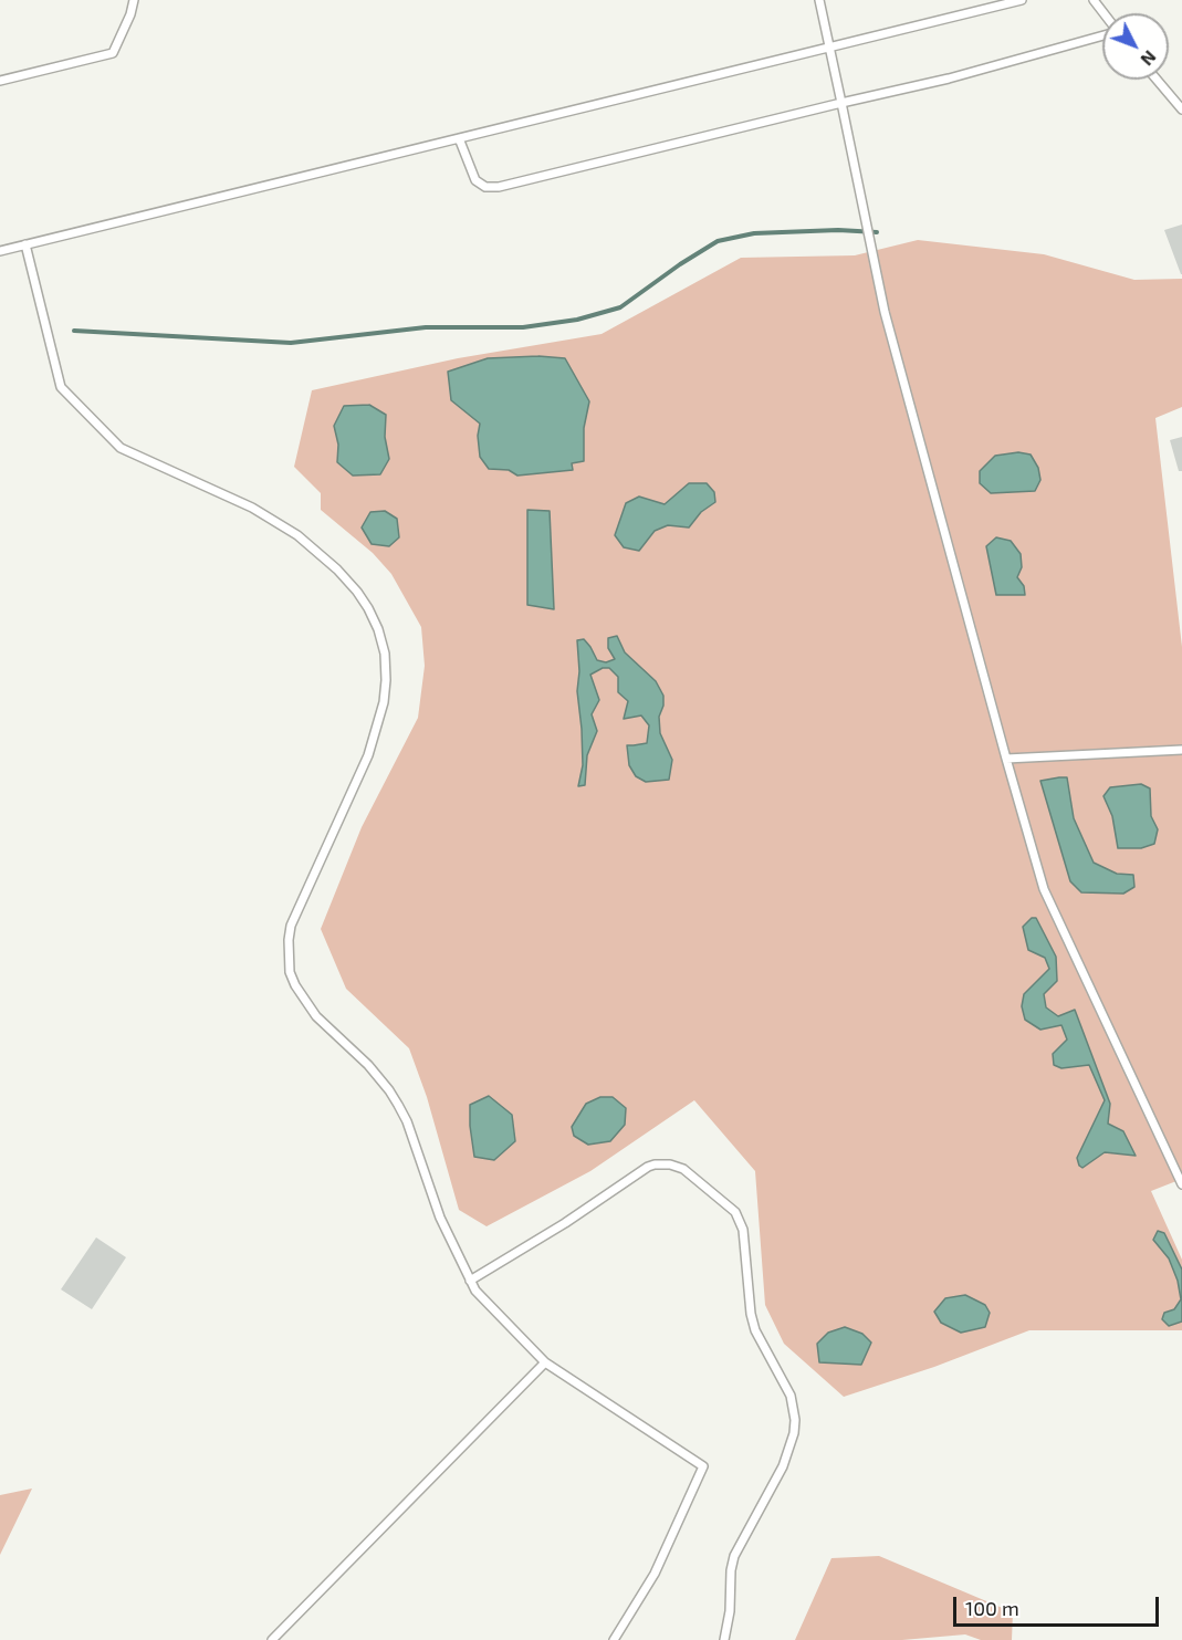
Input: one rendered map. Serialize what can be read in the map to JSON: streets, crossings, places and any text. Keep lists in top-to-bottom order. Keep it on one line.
{"scale_bar":"100 m","north":"bottom right"}
